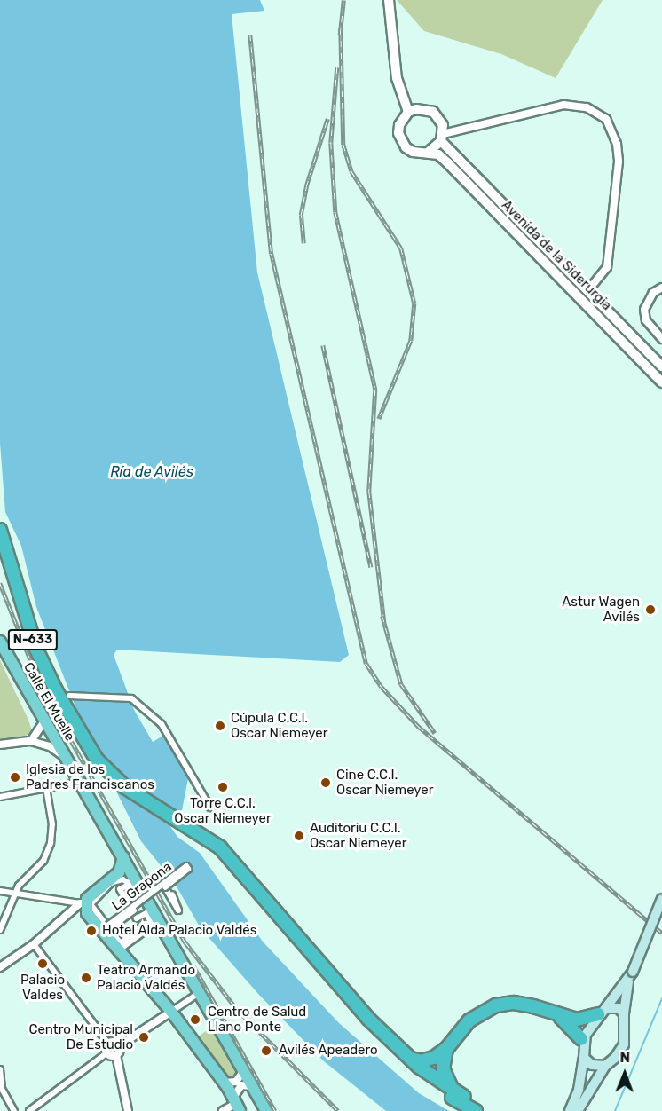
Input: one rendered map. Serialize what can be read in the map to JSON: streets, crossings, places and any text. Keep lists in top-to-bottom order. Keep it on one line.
{"streets":{"highway":["N-633"],"main road":["Calle El Muelle"],"street":["Avenida de la Siderurgia","La Grapona"]},"water":["Ría de Avilés"],"places":["Astur Wagen Avilés","Cúpula C.C.I. Oscar Niemeyer","Iglesia de los Padres Franciscanos","Cine C.C.I. Oscar Niemeyer","Torre C.C.I. Oscar Niemeyer","Auditoriu C.C.I. Oscar Niemeyer","Hotel Alda Palacio Valdés","Palacio Valdes","Teatro Armando Palacio Valdés","Centro de Salud Llano Ponte","Centro Municipal De Estudio","Avilés Apeadero"],"north":"top"}
